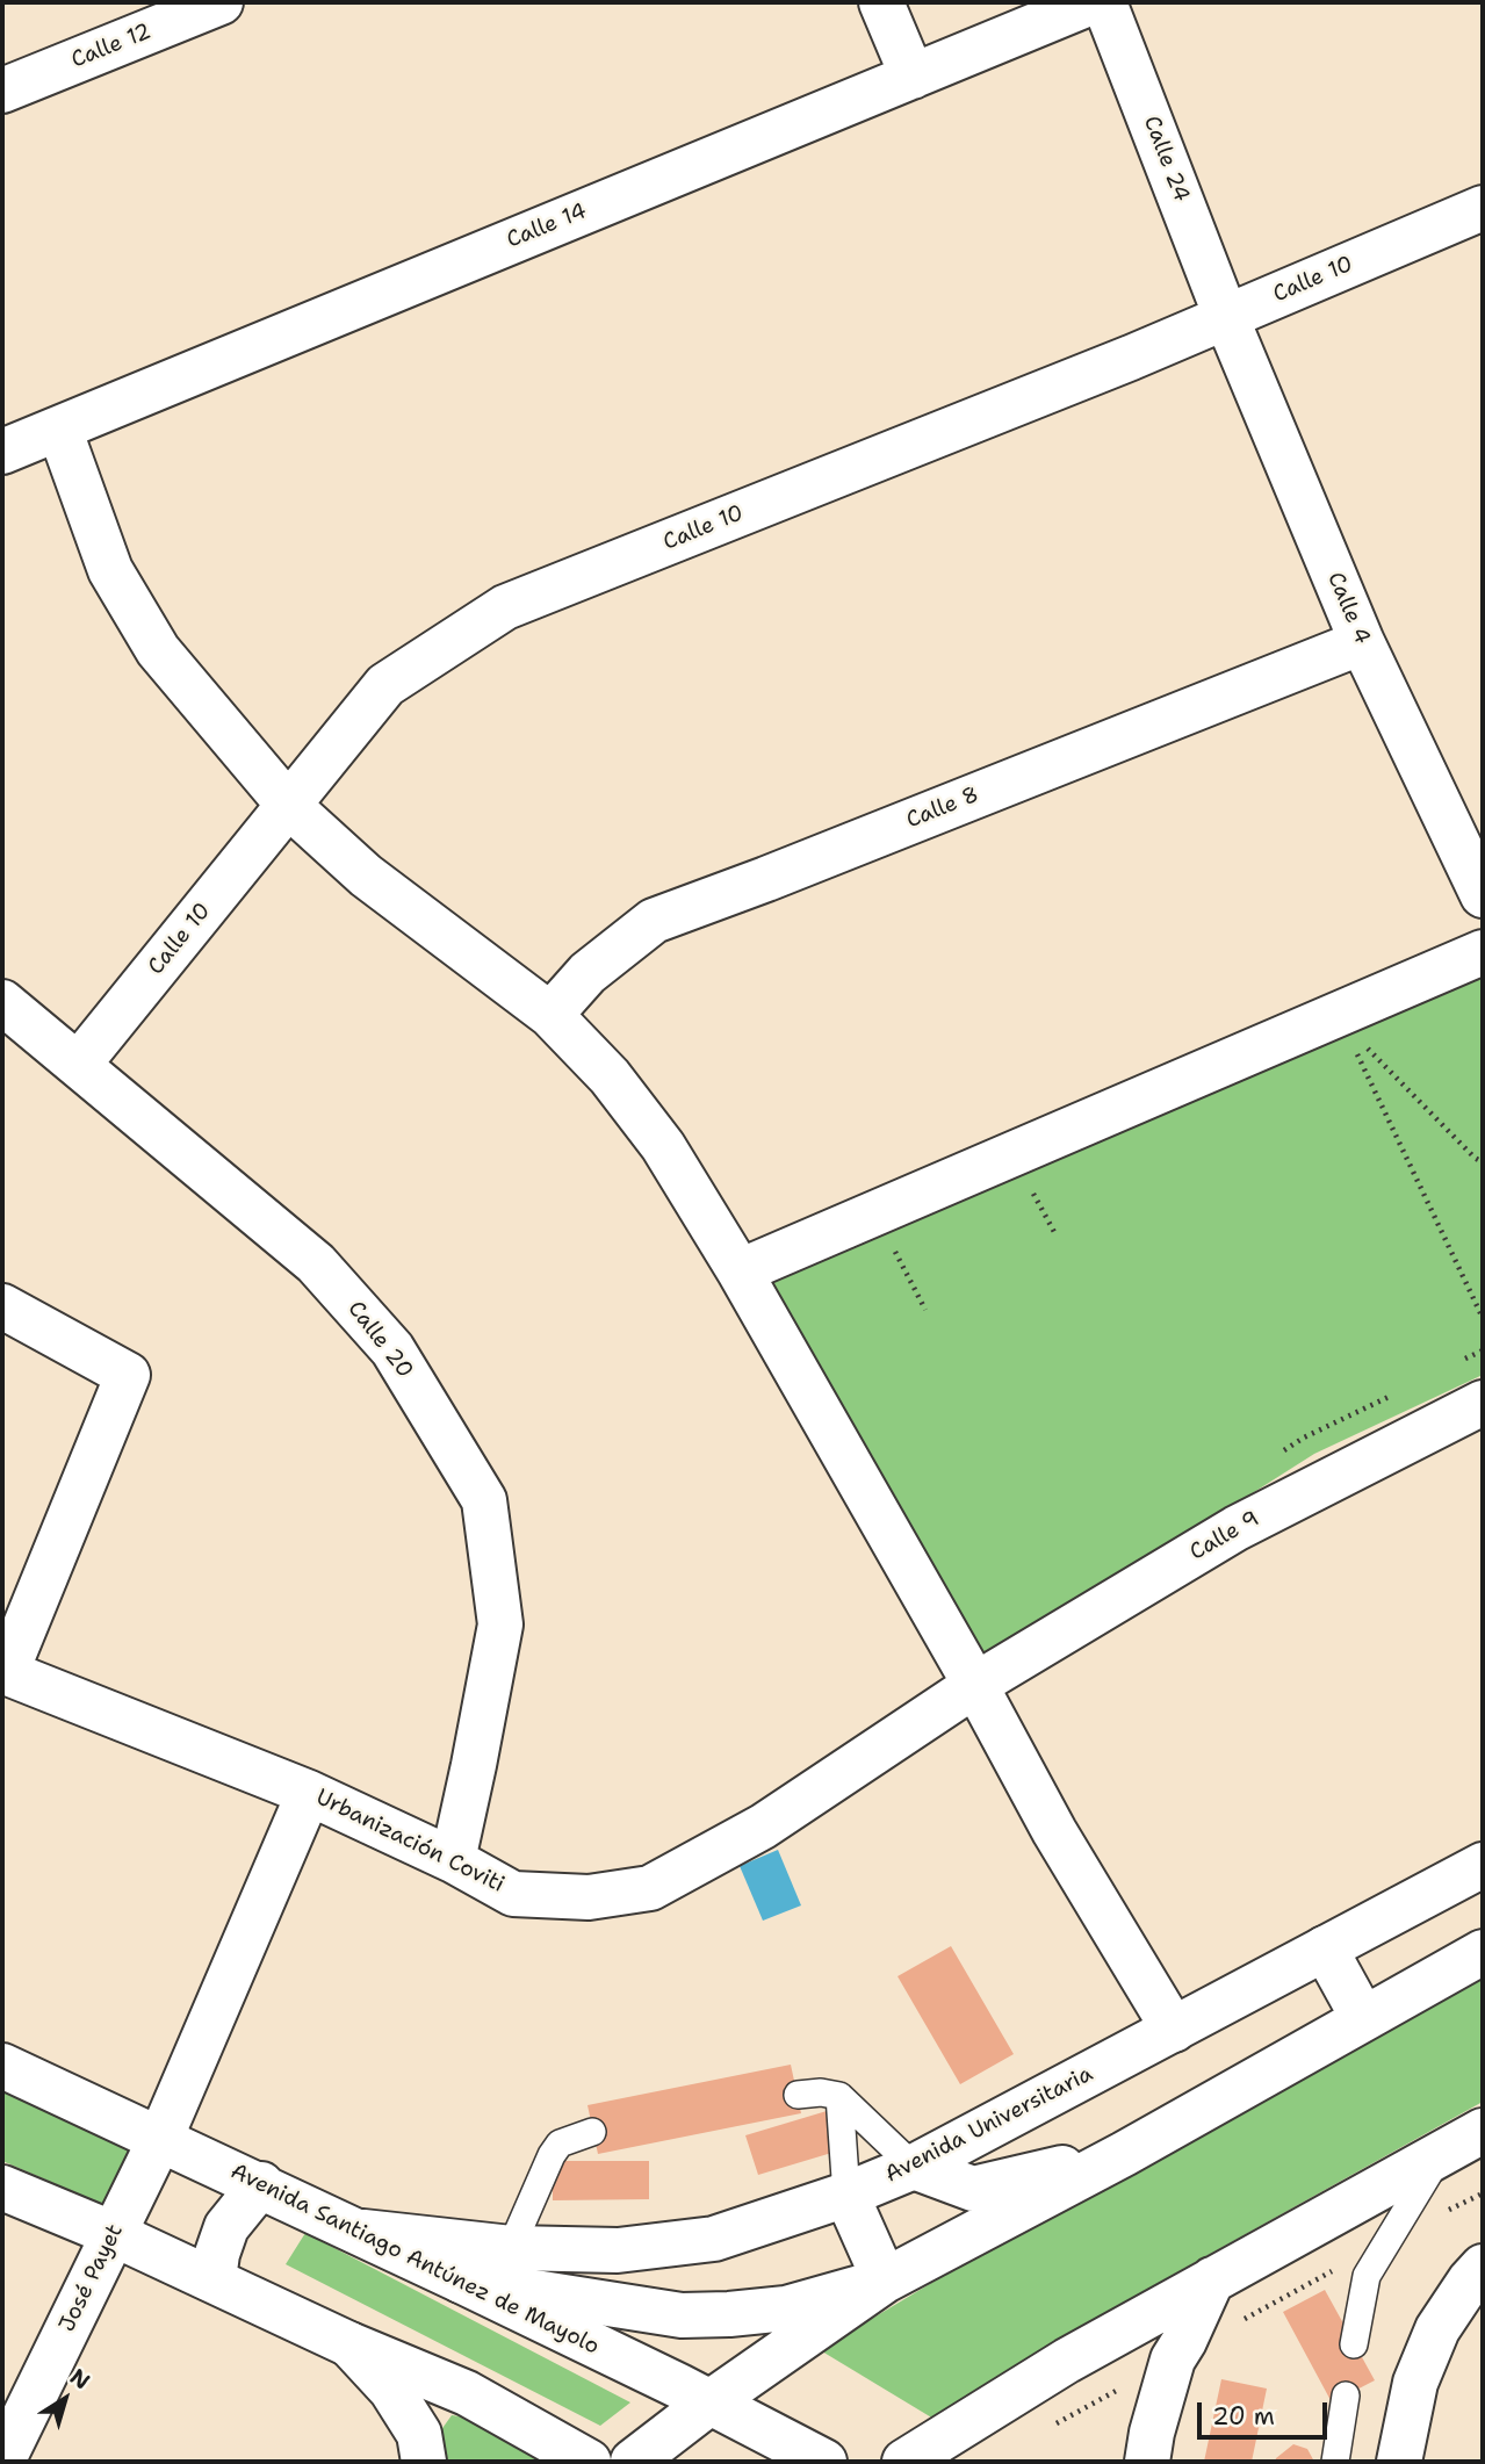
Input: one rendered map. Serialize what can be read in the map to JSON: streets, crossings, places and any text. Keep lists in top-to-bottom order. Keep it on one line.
{"streets":{"street":["Calle 12","Calle 24","Calle 14","Calle 10","Calle 4","Calle 8","Calle 20","Calle 9","Urbanización Coviti","Avenida Universitaria","Avenida Santiago Antúnez de Mayolo","José Payet"]},"crossings":[["Calle 24","Calle 10"],["Calle 24","Calle 4"],["Calle 10","Calle 4"],["Calle 10","Calle 20"],["Calle 4","Calle 8"],["Calle 20","Urbanización Coviti"],["Calle 9","Urbanización Coviti"],["Urbanización Coviti","José Payet"],["Avenida Universitaria","Avenida Santiago Antúnez de Mayolo"],["Avenida Santiago Antúnez de Mayolo","José Payet"]],"scale_bar":"20 m","north":"top right"}
